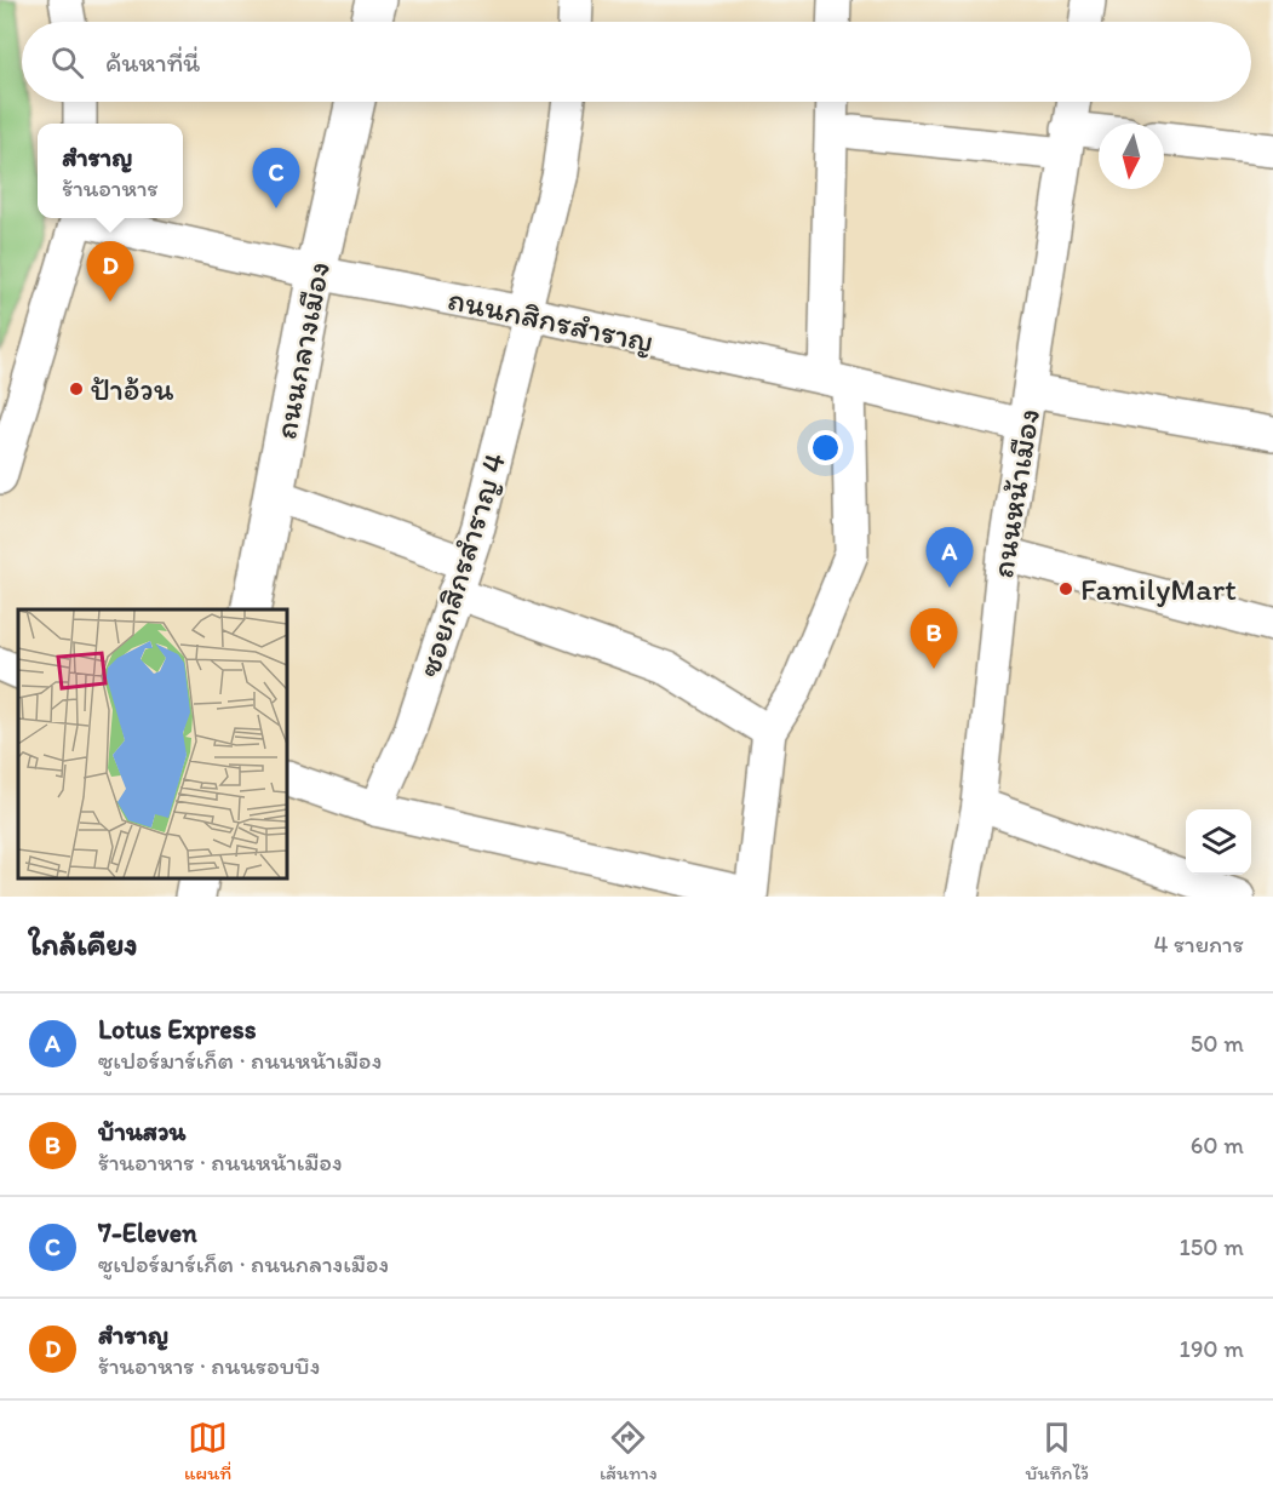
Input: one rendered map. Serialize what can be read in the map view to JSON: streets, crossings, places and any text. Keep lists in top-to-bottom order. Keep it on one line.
{"streets":{"main road":["ถนนกลางเมือง"],"street":["ถนนกสิกรสำราญ","ถนนหน้าเมือง","ซอยกสิกรสำราญ 4"]},"crossings":[["ถนนกสิกรสำราญ","ถนนกลางเมือง"],["ถนนกสิกรสำราญ","ถนนหน้าเมือง"],["ถนนกสิกรสำราญ","ซอยกสิกรสำราญ 4"]],"places":["ป้าอ้วน","FamilyMart"],"north":"bottom","page":{"search":"ค้นหาที่นี่","popup":["สำราญ","ร้านอาหาร"],"pins":["C","D","A","B"],"heading":["ใกล้เคียง","4 รายการ"],"list":[{"mark":"A","name":"Lotus Express","note":"ซูเปอร์มาร์เก็ต · ถนนหน้าเมือง","value":"50 m"},{"mark":"B","name":"บ้านสวน","note":"ร้านอาหาร · ถนนหน้าเมือง","value":"60 m"},{"mark":"C","name":"7-Eleven","note":"ซูเปอร์มาร์เก็ต · ถนนกลางเมือง","value":"150 m"},{"mark":"D","name":"สำราญ","note":"ร้านอาหาร · ถนนรอบบึง","value":"190 m"}],"nav":["แผนที่","เส้นทาง","บันทึกไว้"]}}
